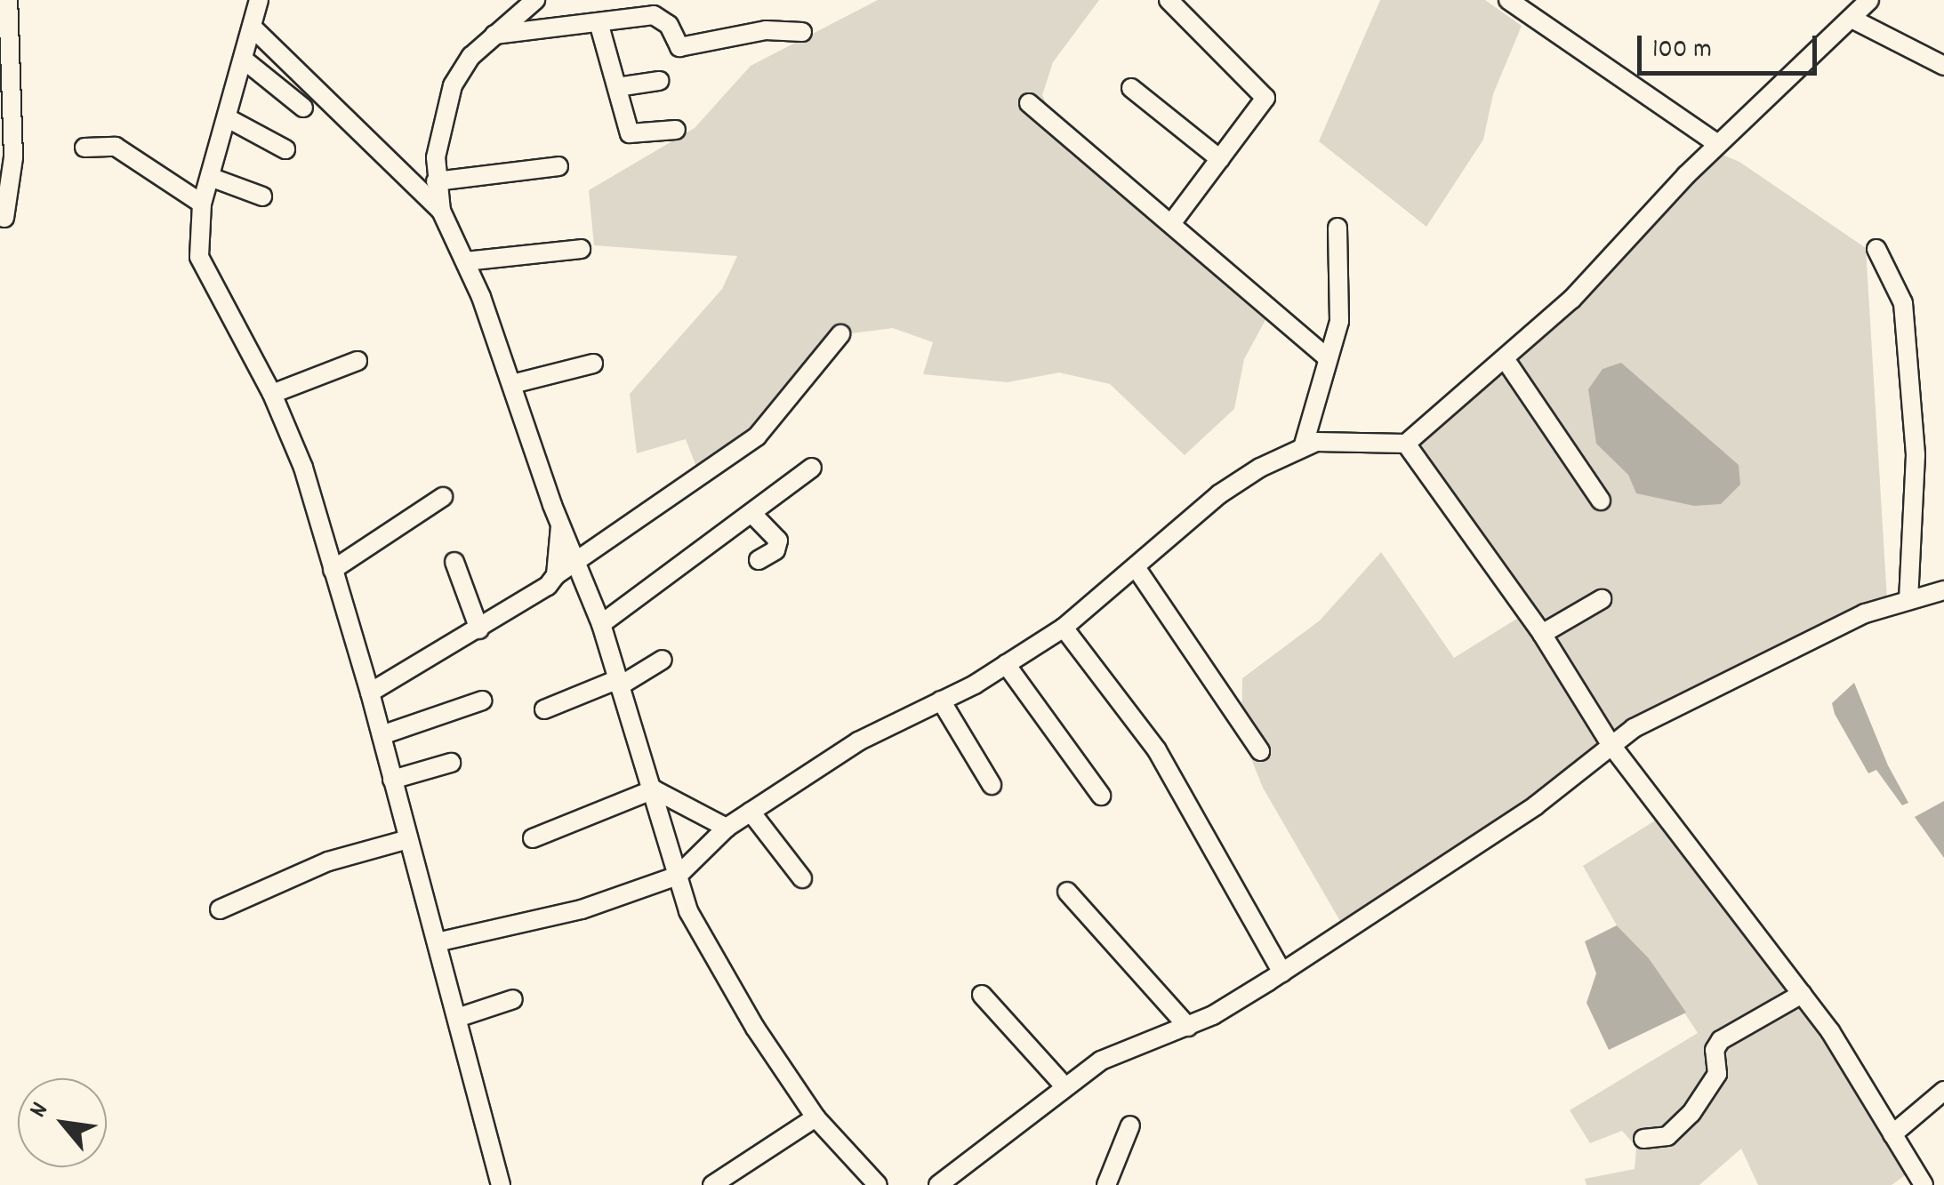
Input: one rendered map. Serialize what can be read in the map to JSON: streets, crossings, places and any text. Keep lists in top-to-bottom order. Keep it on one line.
{"scale_bar":"100 m","north":"top left"}
